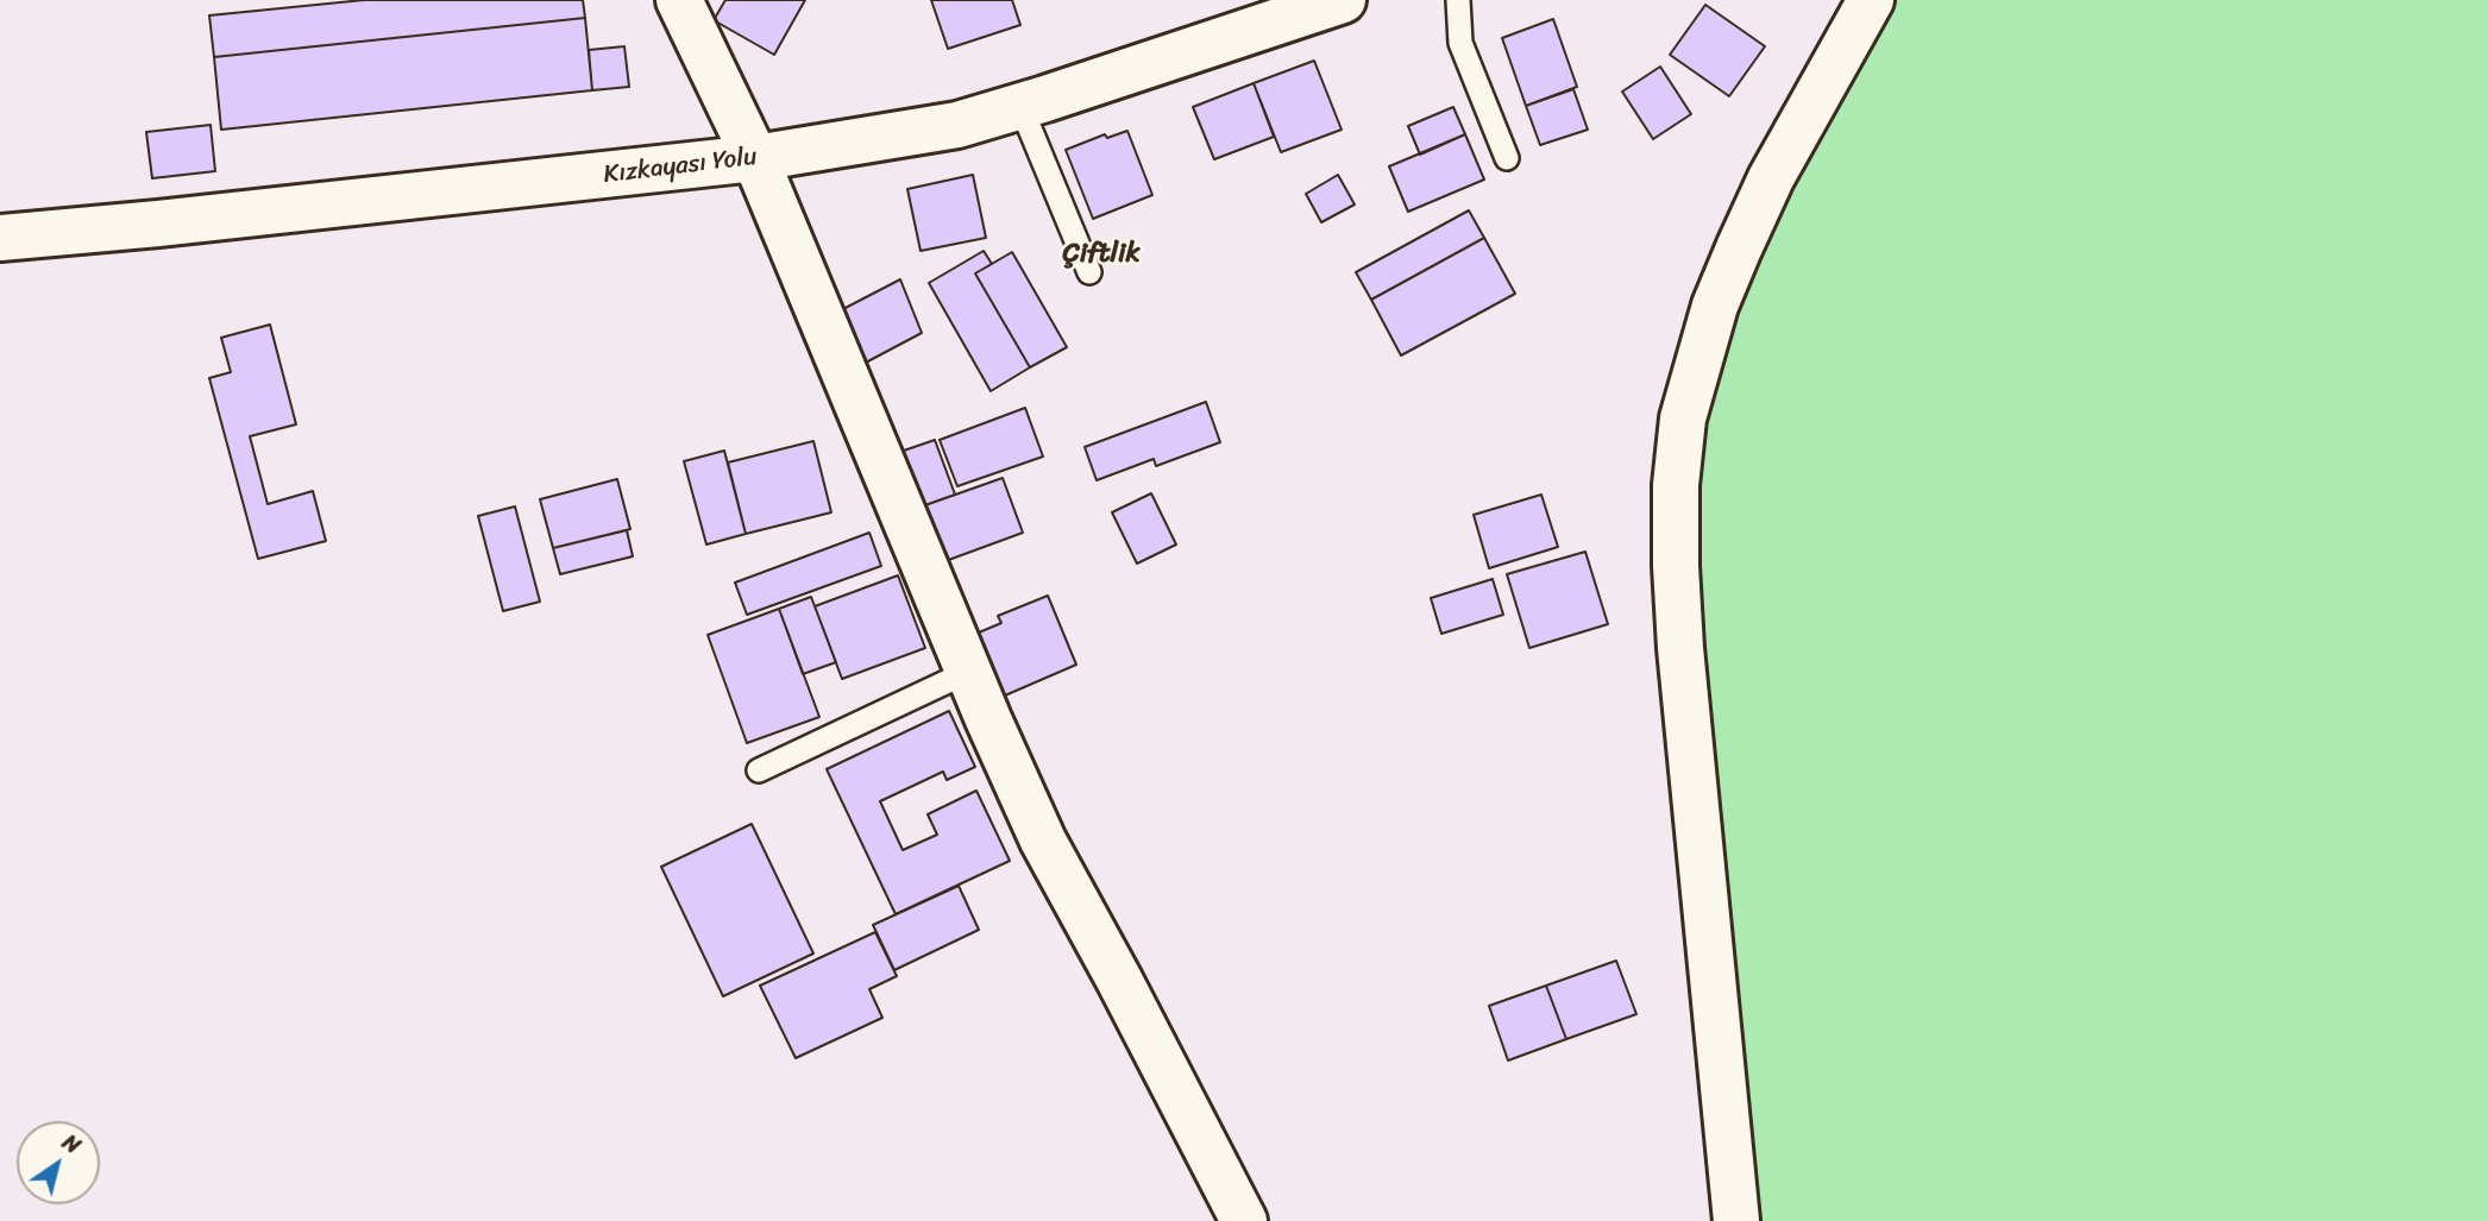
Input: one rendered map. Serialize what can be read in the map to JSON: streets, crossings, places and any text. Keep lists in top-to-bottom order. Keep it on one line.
{"streets":{"street":["Kızkayası Yolu"]},"districts":["Çiftlik"],"north":"top right"}
